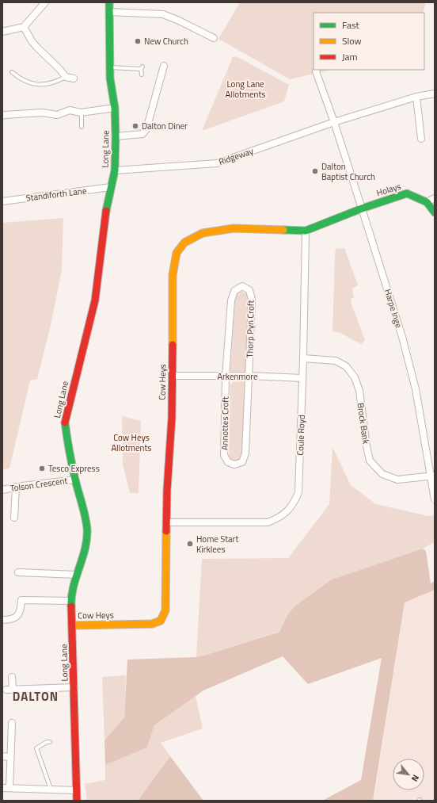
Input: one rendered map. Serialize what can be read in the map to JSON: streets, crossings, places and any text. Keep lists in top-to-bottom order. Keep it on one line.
{"streets":{"street":["Long Lane","Ridgeway","Holays","Standiforth Lane","Harpe Inge","Thorp Pyn Croft","Arkenmore","Cow Heys","Annottes Croft","Brock Bank","Coule Royd","Tolson Crescent"]},"crossings":[["Long Lane","Ridgeway"],["Long Lane","Standiforth Lane"],["Long Lane","Cow Heys"],["Long Lane","Tolson Crescent"],["Ridgeway","Harpe Inge"],["Holays","Harpe Inge"],["Holays","Cow Heys"],["Harpe Inge","Cow Heys"],["Harpe Inge","Brock Bank"],["Thorp Pyn Croft","Arkenmore"],["Thorp Pyn Croft","Annottes Croft"],["Arkenmore","Cow Heys"],["Arkenmore","Annottes Croft"],["Arkenmore","Coule Royd"],["Cow Heys","Coule Royd"],["Brock Bank","Coule Royd"]],"districts":["DALTON"],"parks":["Long Lane Allotments","Cow Heys Allotments"],"places":["New Church","Dalton Diner","Dalton Baptist Church","Tesco Express","Home Start Kirklees"],"legend":["Fast","Slow","Jam"],"north":"bottom right"}
